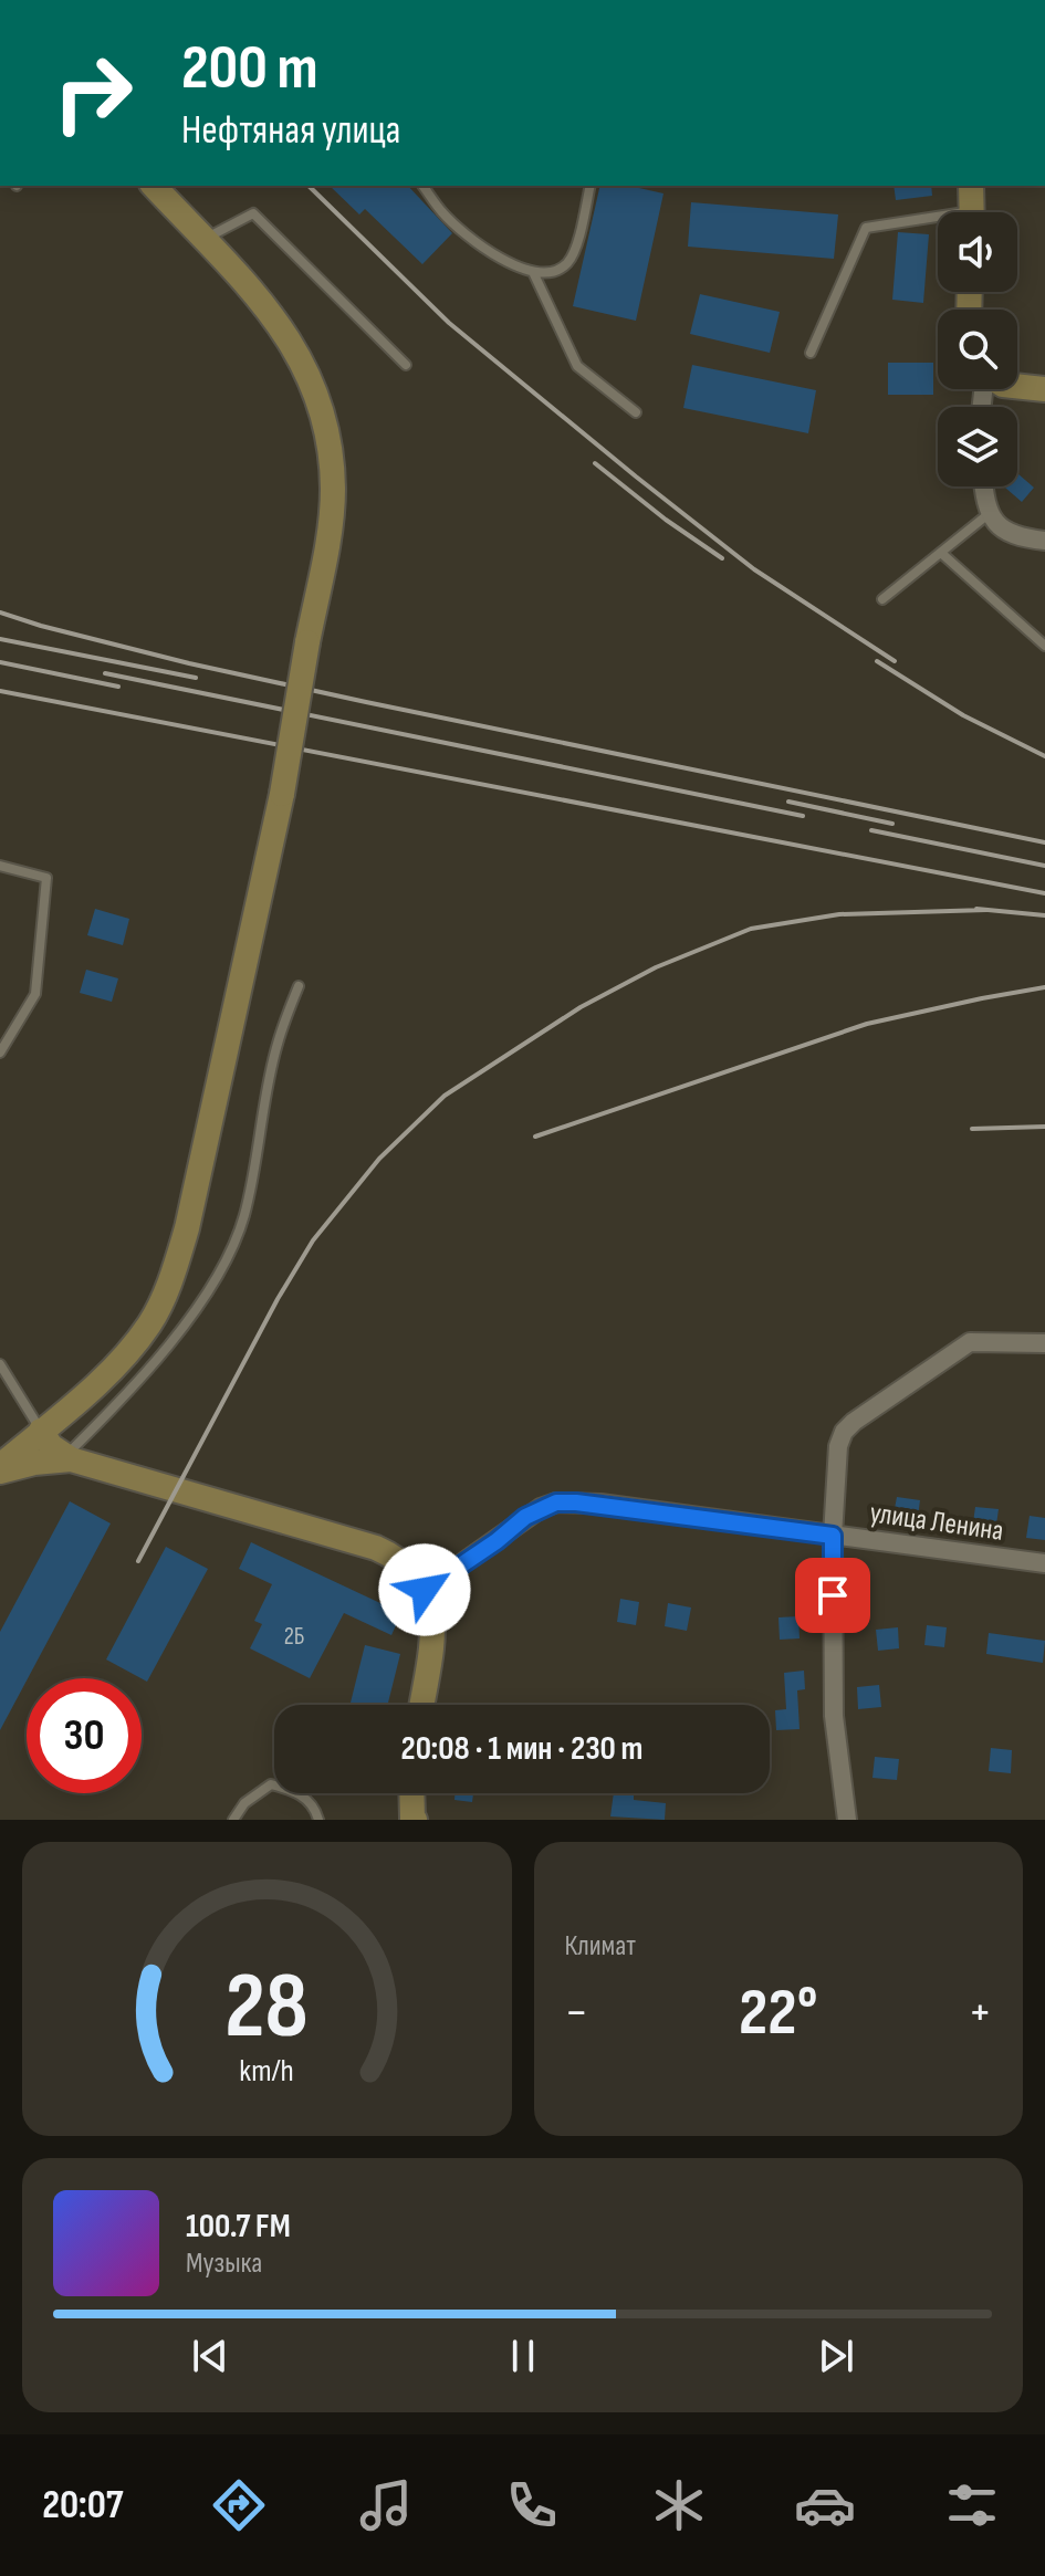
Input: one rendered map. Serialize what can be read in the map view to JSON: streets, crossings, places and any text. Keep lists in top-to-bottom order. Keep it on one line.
{"streets":{"street":["улица Ленина"]},"house_numbers":["2Б"],"page":{"turn":["200 m","Нефтяная улица"],"limit":"30","trip":"20:08 · 1 мин · 230 m","tile":"Климат","heat":["−","22°","+"],"song":["100.7 FM","Музыка"],"tabs":"20:07","gauge":["28","km/h"]}}
